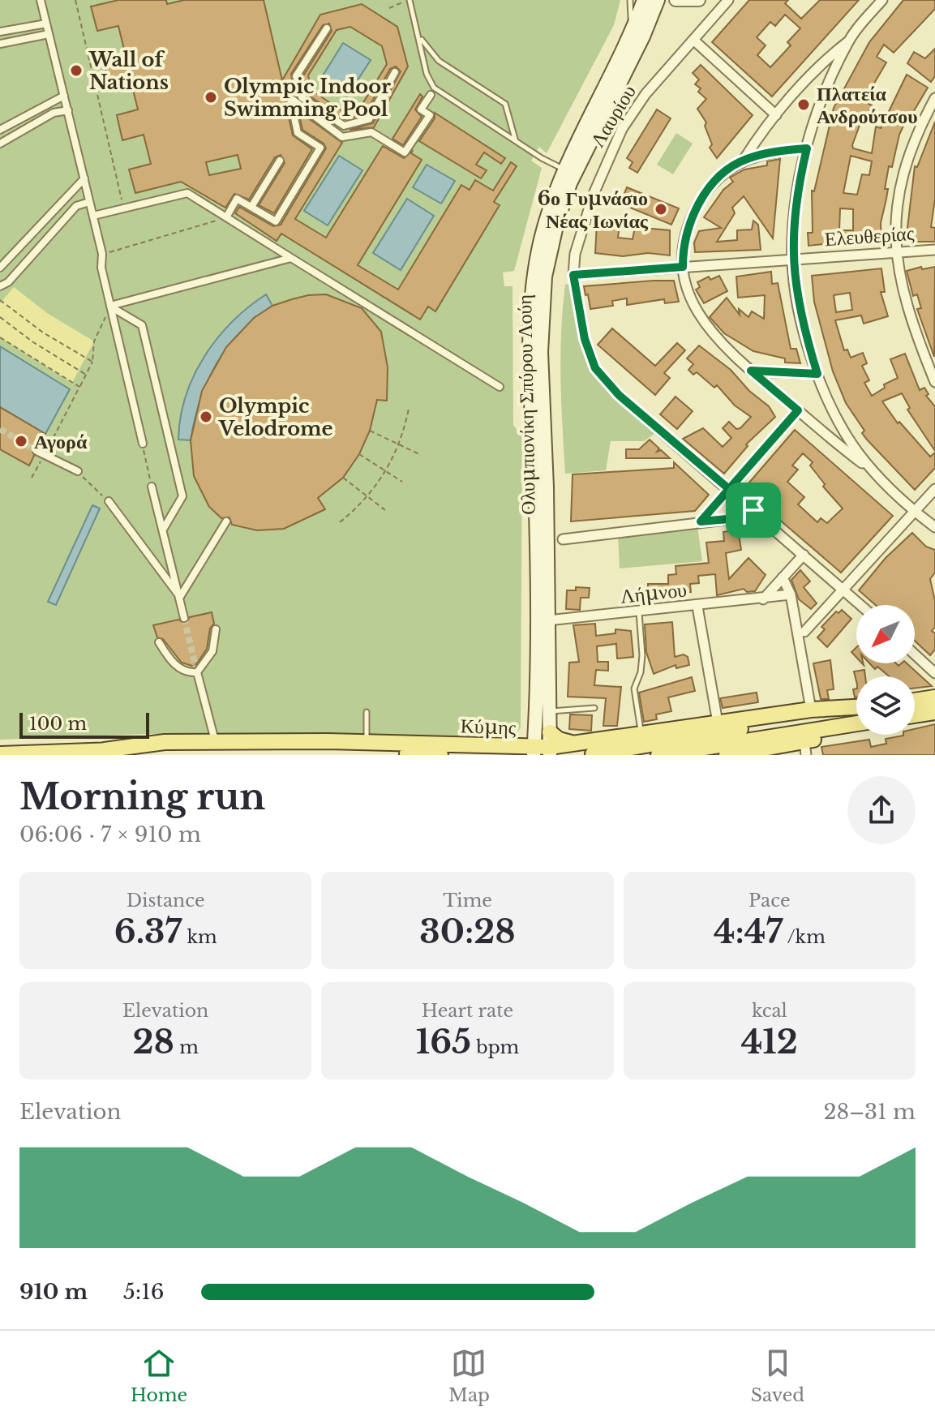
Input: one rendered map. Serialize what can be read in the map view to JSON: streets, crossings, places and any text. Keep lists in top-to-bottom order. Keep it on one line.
{"streets":{"main road":["Ολυμπιονίκη Σπύρου Λούη","Κύμης"],"street":["Λαυρίου","Ελευθερίας","Λήμνου"]},"crossings":[["Λαυρίου","Ελευθερίας"],["Ολυμπιονίκη Σπύρου Λούη","Λήμνου"],["Ολυμπιονίκη Σπύρου Λούη","Κύμης"]],"places":["Wall of Nations","Olympic Indoor Swimming Pool","Πλατεία Ανδρούτσου","6ο Γυμνάσιο Νέας Ιωνίας","Olympic Velodrome","Αγορά"],"scale_bar":"100 m","north":"bottom left","page":{"scale":"100 m","heading":["Morning run","06:06 · 7 × 910 m"],"stats":[["Distance","6.37 km"],["Time","30:28"],["Pace","4:47 /km"],["Elevation","28 m"],["Heart rate","165 bpm"],["kcal","412"]],"chart":["Elevation","28–31 m"],"list":[{"name":"910 m","note":"5:16"}],"tabs":["Home","Map","Saved"]}}
